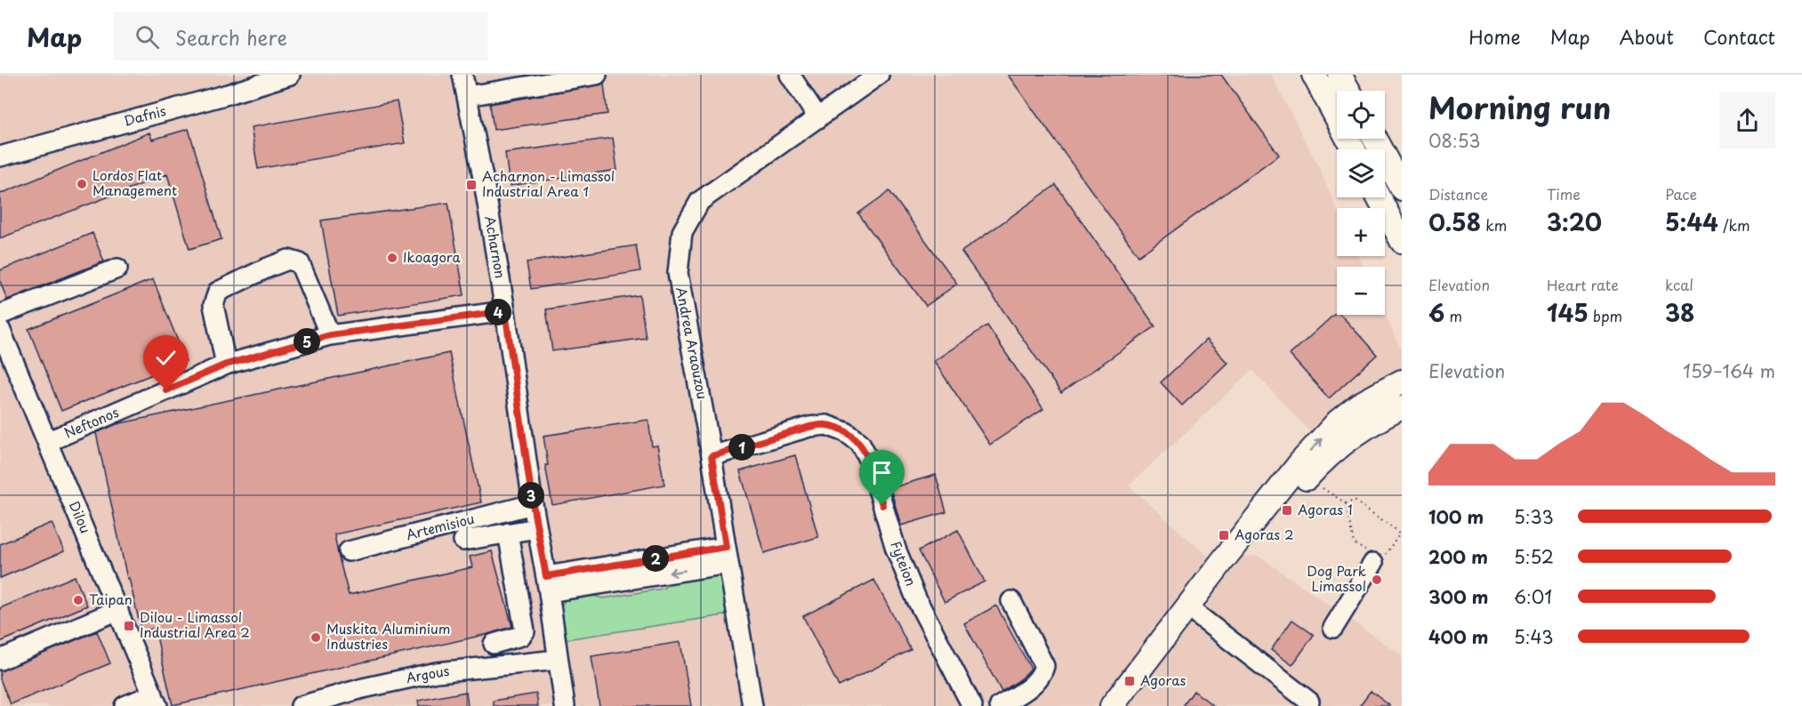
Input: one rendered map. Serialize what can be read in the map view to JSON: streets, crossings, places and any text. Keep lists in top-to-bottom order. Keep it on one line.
{"streets":{"street":["Dafnis","Acharnon","Andrea Araouzou","Neftonos","Dilou","Artemisiou","Fyteion","Argous"]},"crossings":[["Acharnon","Neftonos"],["Acharnon","Artemisiou"],["Acharnon","Argous"],["Andrea Araouzou","Fyteion"],["Neftonos","Dilou"]],"places":{"other":["Lordos Flat Management","Ikoagora","Dog Park Limassol","Taipan","Muskita Aluminium Industries"],"transit":["Acharnon - Limassol Industrial Area 1","Agoras 1","Agoras 2","Dilou - Limassol Industrial Area 2","Agoras"]},"page":{"header":"Map","search":"Search here","nav":["Home","Map","About","Contact"],"heading":["Morning run","08:53"],"map_buttons":["+","−"],"stats":[["Distance","0.58 km"],["Time","3:20"],["Pace","5:44 /km"],["Elevation","6 m"],["Heart rate","145 bpm"],["kcal","38"]],"pins":["4","5","1","3","2"],"chart":["Elevation","159–164 m"],"list":[{"name":"100 m","note":"5:33"},{"name":"200 m","note":"5:52"},{"name":"300 m","note":"6:01"},{"name":"400 m","note":"5:43"}]}}
